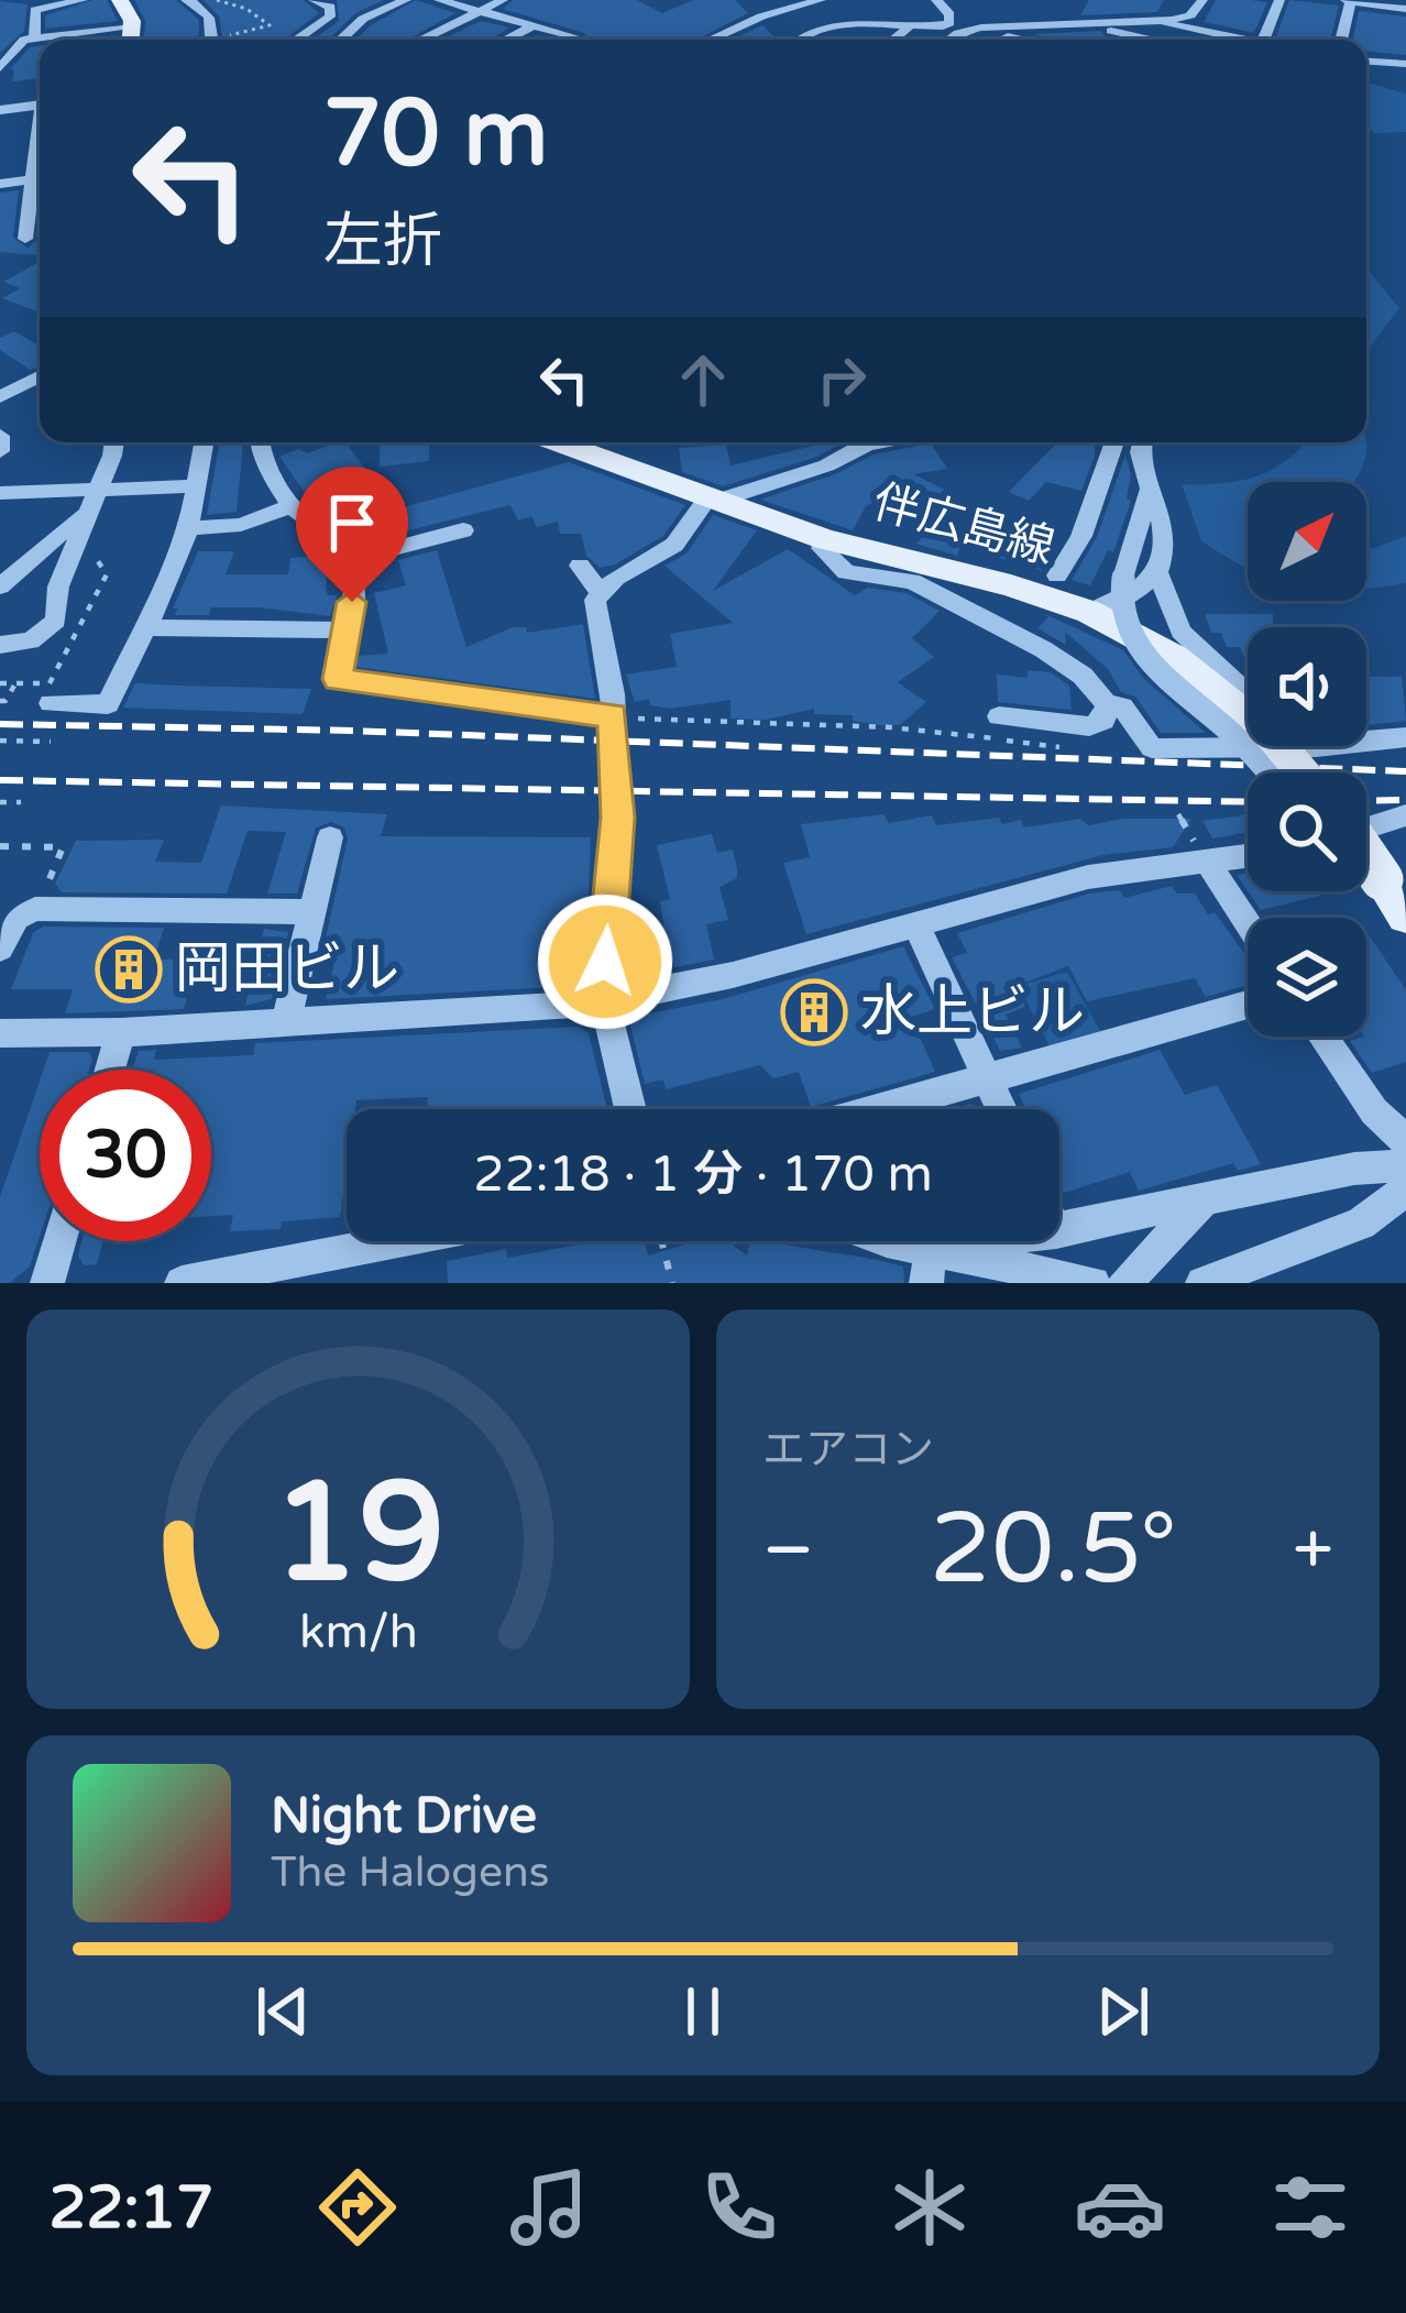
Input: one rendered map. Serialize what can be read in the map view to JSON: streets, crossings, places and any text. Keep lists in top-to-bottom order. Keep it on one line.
{"streets":{"main road":["伴広島線"]},"places":{"building":["岡田ビル","水上ビル"]},"north":"top right","page":{"turn":["70 m","左折"],"limit":"30","trip":"22:18 · 1 分 · 170 m","tile":"エアコン","heat":["−","20.5°","+"],"song":["Night Drive","The Halogens"],"tabs":"22:17","gauge":["19","km/h"]}}
